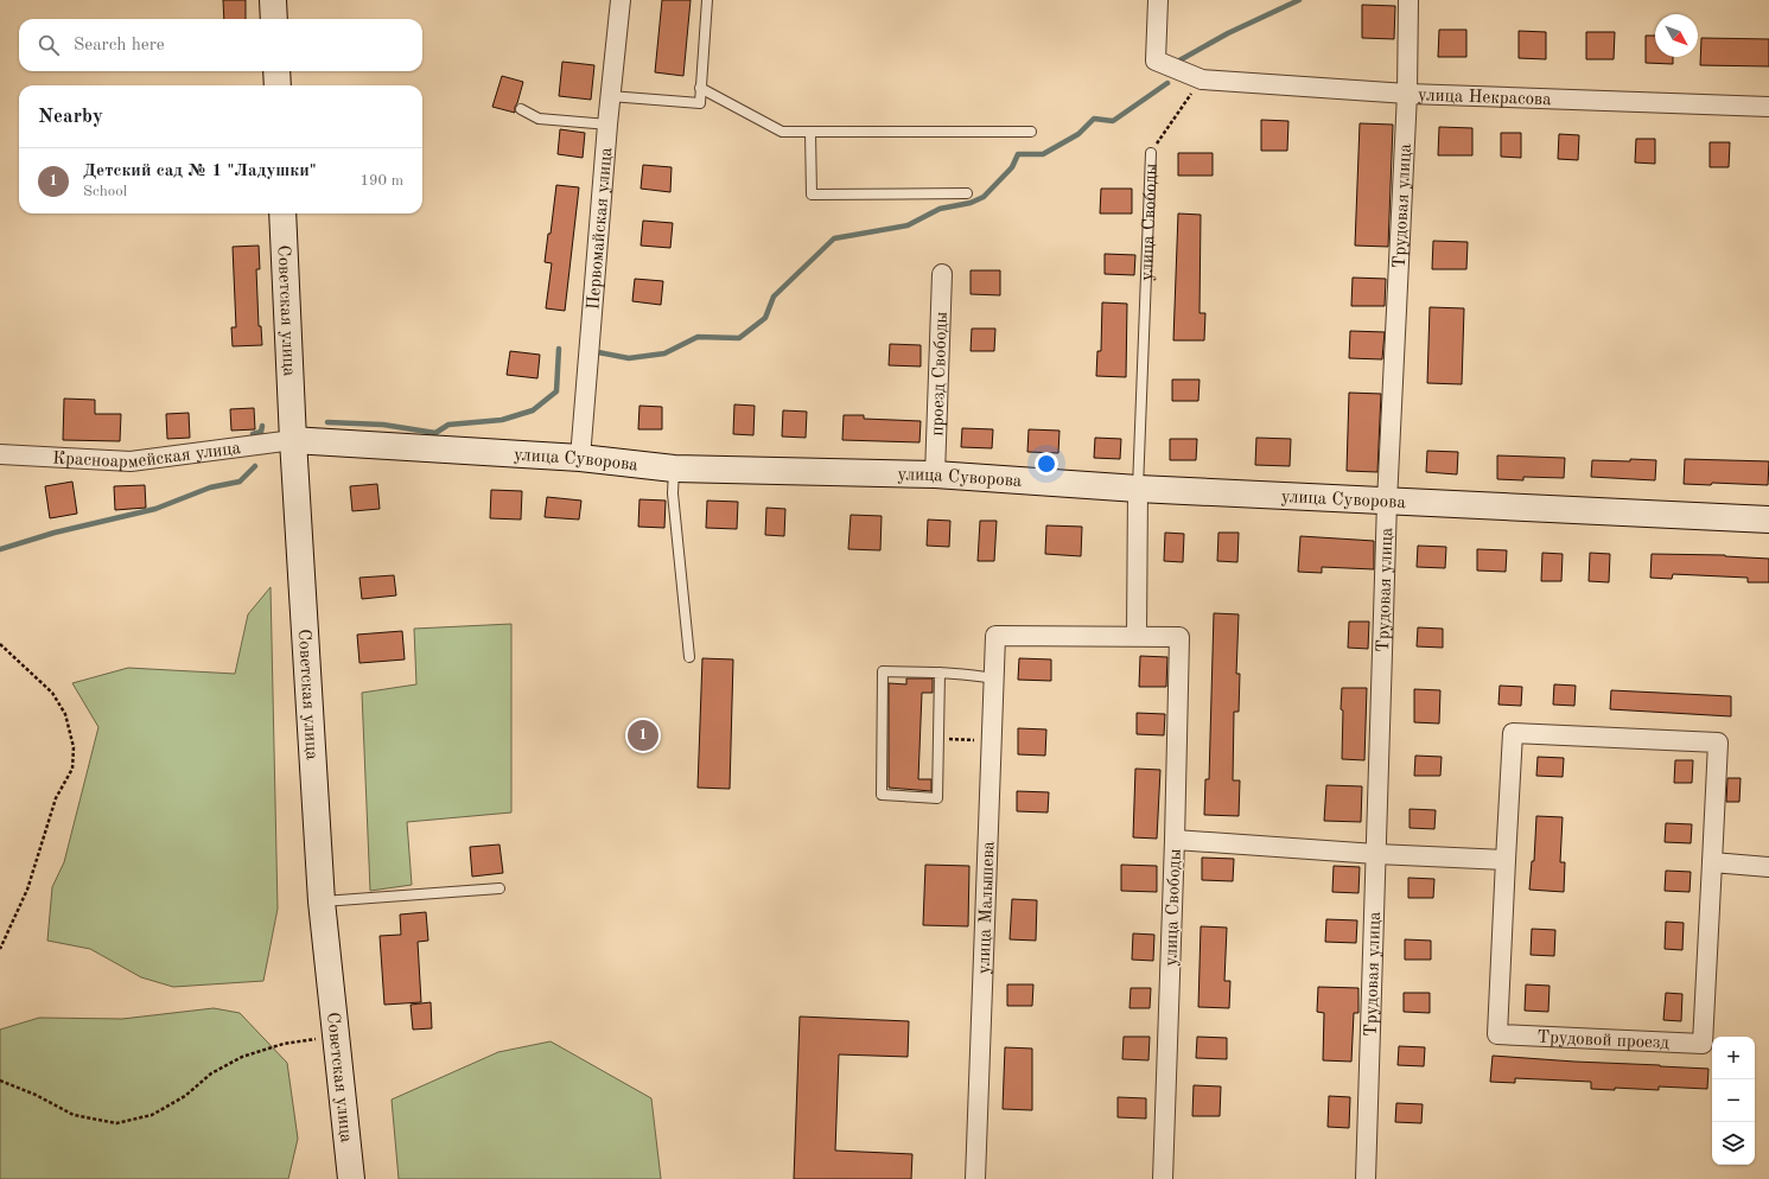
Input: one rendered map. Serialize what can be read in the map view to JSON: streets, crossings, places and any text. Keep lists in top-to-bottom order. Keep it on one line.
{"streets":{"main road":["Советская улица","улица Суворова"],"street":["улица Некрасова","Трудовая улица","улица Свободы","Первомайская улица","проезд Свободы","Красноармейская улица","улица Малышева","Трудовой проезд"]},"crossings":[["улица Некрасова","Трудовая улица"],["улица Некрасова","улица Свободы"],["Трудовая улица","улица Суворова"],["улица Свободы","улица Суворова"],["улица Свободы","улица Малышева"],["Первомайская улица","улица Суворова"],["Советская улица","Красноармейская улица"],["Советская улица","улица Суворова"],["проезд Свободы","улица Суворова"],["Красноармейская улица","улица Суворова"]],"north":"bottom right","page":{"search":"Search here","heading":"Nearby","list":[{"mark":"1","name":"Детский сад № 1 \"Ладушки\"","note":"School","value":"190 m"}],"pins":"1","map_buttons":["+","−"]}}
